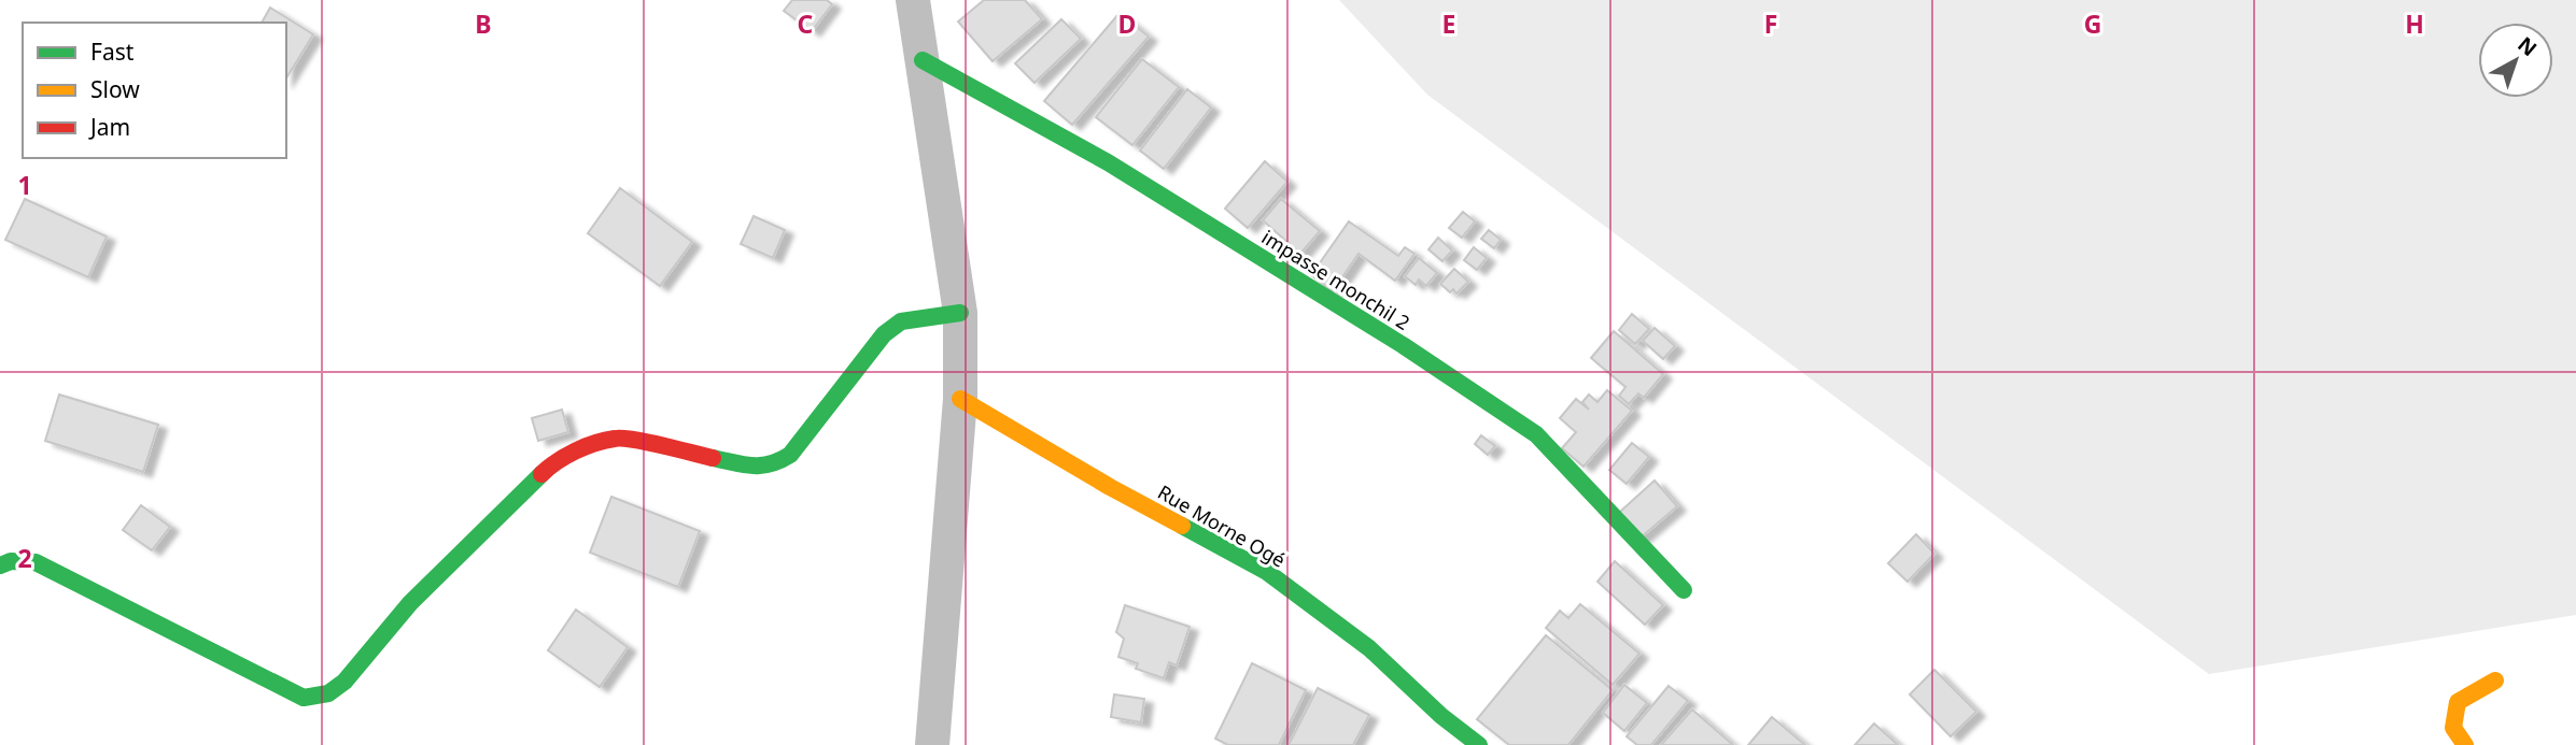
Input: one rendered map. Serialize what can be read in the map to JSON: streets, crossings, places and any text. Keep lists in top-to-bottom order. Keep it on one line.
{"streets":{"street":["impasse monchil 2","Rue Morne Ogé"]},"legend":["Fast","Slow","Jam"],"north":"top right","grid":{"columns":["B","C","D","E","F","G","H"],"rows":["1","2"]}}
